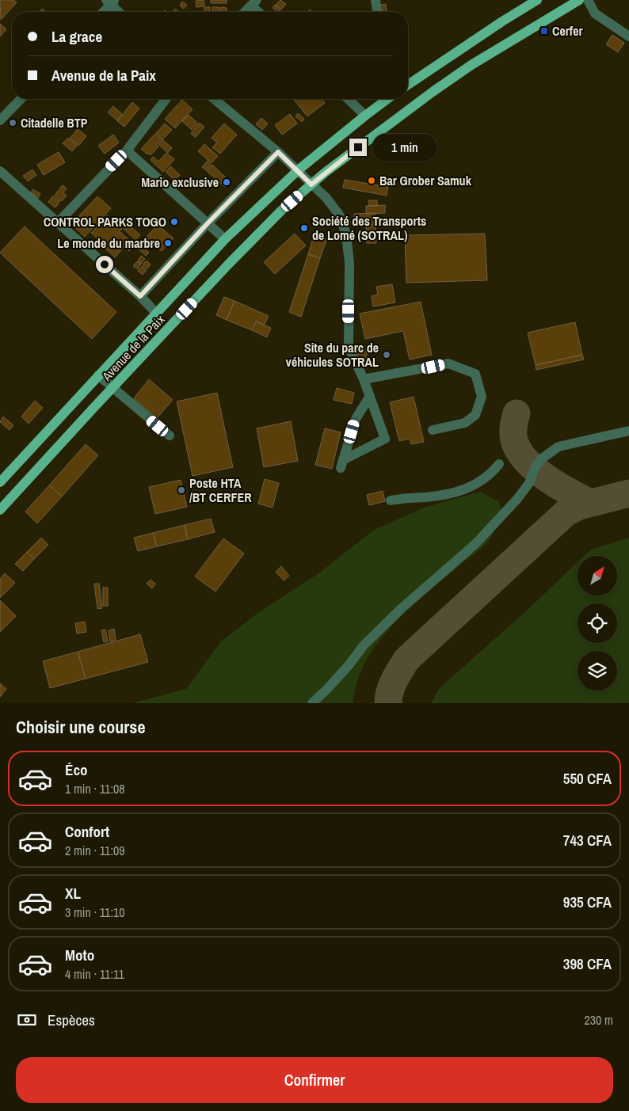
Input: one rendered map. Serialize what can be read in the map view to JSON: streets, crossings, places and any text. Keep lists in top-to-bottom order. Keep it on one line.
{"streets":{"main road":["Avenue de la Paix"]},"places":{"transit":["Cerfer"],"other":["Citadelle BTP","Bar Grober Samuk","Mario exclusive","CONTROL PARKS TOGO","Société des Transports de Lomé (SOTRAL)","Le monde du marbre","Site du parc de véhicules SOTRAL","Poste HTA /BT CERFER"]},"north":"top right","page":{"banner":["La grace","Avenue de la Paix"],"bubble":"1 min","heading":"Choisir une course","list":[{"name":"Éco","note":"1 min · 11:08","value":"550 CFA"},{"name":"Confort","note":"2 min · 11:09","value":"743 CFA"},{"name":"XL","note":"3 min · 11:10","value":"935 CFA"},{"name":"Moto","note":"4 min · 11:11","value":"398 CFA"}],"pay":["Espèces","230 m"],"buttons":"Confirmer"}}
